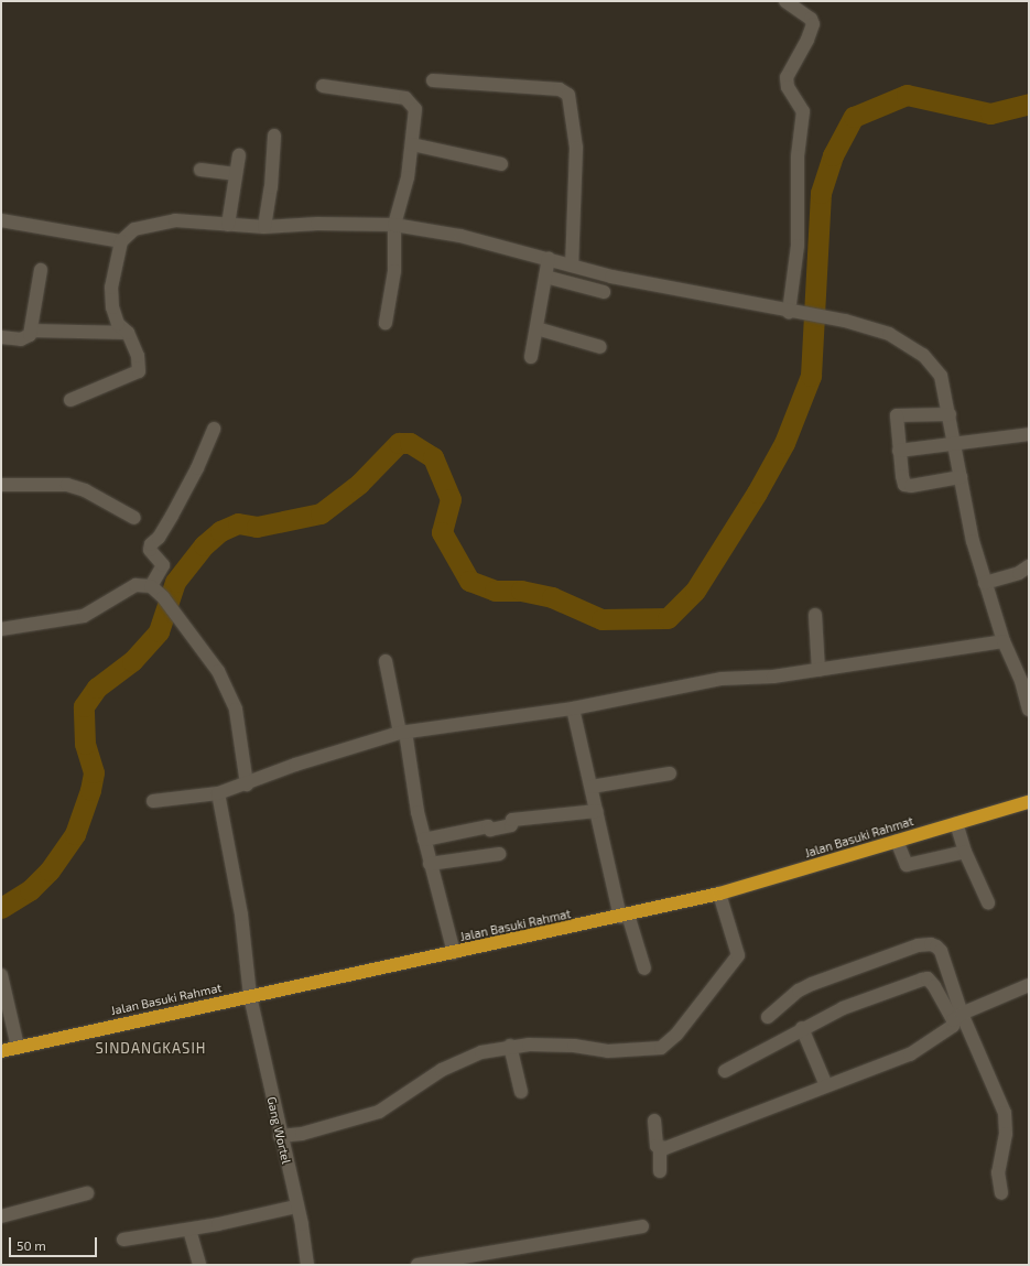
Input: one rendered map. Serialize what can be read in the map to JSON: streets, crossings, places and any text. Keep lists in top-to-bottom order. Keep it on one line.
{"streets":{"highway":["Jalan Basuki Rahmat"],"street":["Gang Wortel"]},"crossings":[["Jalan Basuki Rahmat","Gang Wortel"]],"districts":["SINDANGKASIH"],"scale_bar":"50 m"}
